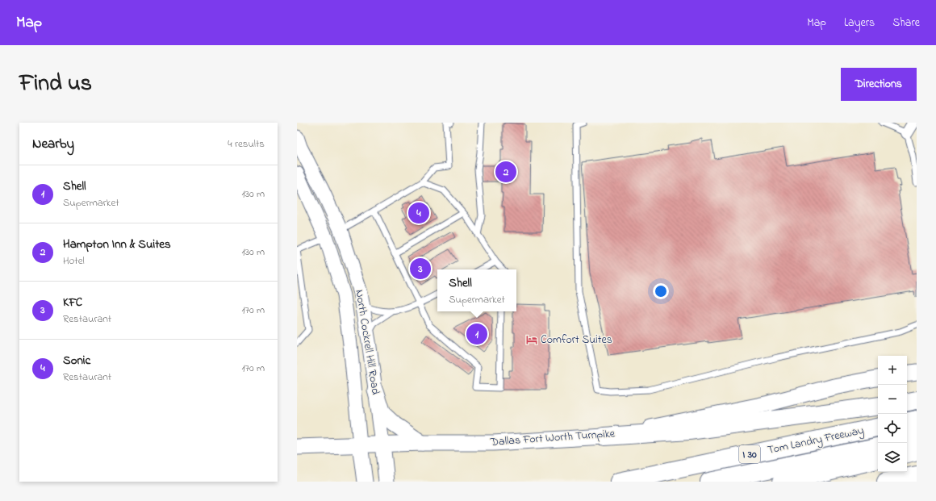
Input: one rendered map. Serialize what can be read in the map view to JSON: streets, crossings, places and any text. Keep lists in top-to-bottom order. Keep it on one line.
{"streets":{"highway":["Tom Landry Freeway","I 30"],"main road":["North Cockrell Hill Road","Dallas Fort Worth Turnpike"]},"crossings":[["North Cockrell Hill Road","Dallas Fort Worth Turnpike"]],"places":{"hotel":["Comfort Suites"]},"page":{"header":"Map","nav":["Map","Layers","Share"],"title":"Find us","buttons":"Directions","heading":["Nearby","4 results"],"pins":["2","4","3","1"],"list":[{"mark":"1","name":"Shell","note":"Supermarket","value":"130 m"},{"mark":"2","name":"Hampton Inn & Suites","note":"Hotel","value":"130 m"},{"mark":"3","name":"KFC","note":"Restaurant","value":"170 m"},{"mark":"4","name":"Sonic","note":"Restaurant","value":"170 m"}],"popup":["Shell","Supermarket"],"map_buttons":["+","−"]}}
